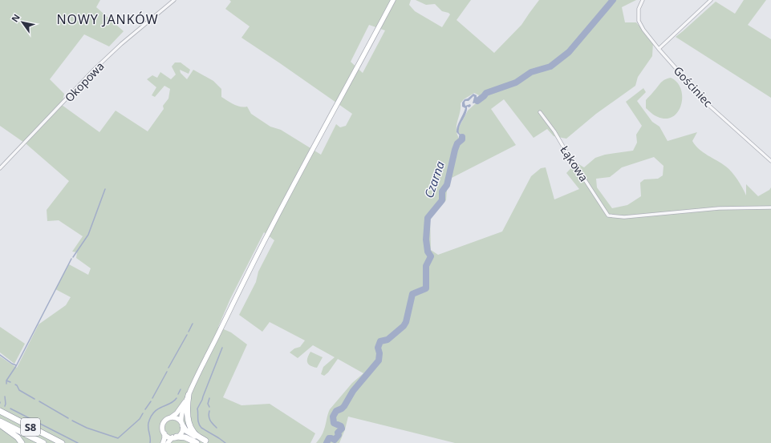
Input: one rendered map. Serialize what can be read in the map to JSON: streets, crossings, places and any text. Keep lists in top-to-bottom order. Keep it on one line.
{"streets":{"highway":["S8"],"street":["Okopowa","Gościniec","Łąkowa"]},"districts":["NOWY JANKÓW"],"water":["Czarna"],"north":"top left"}
